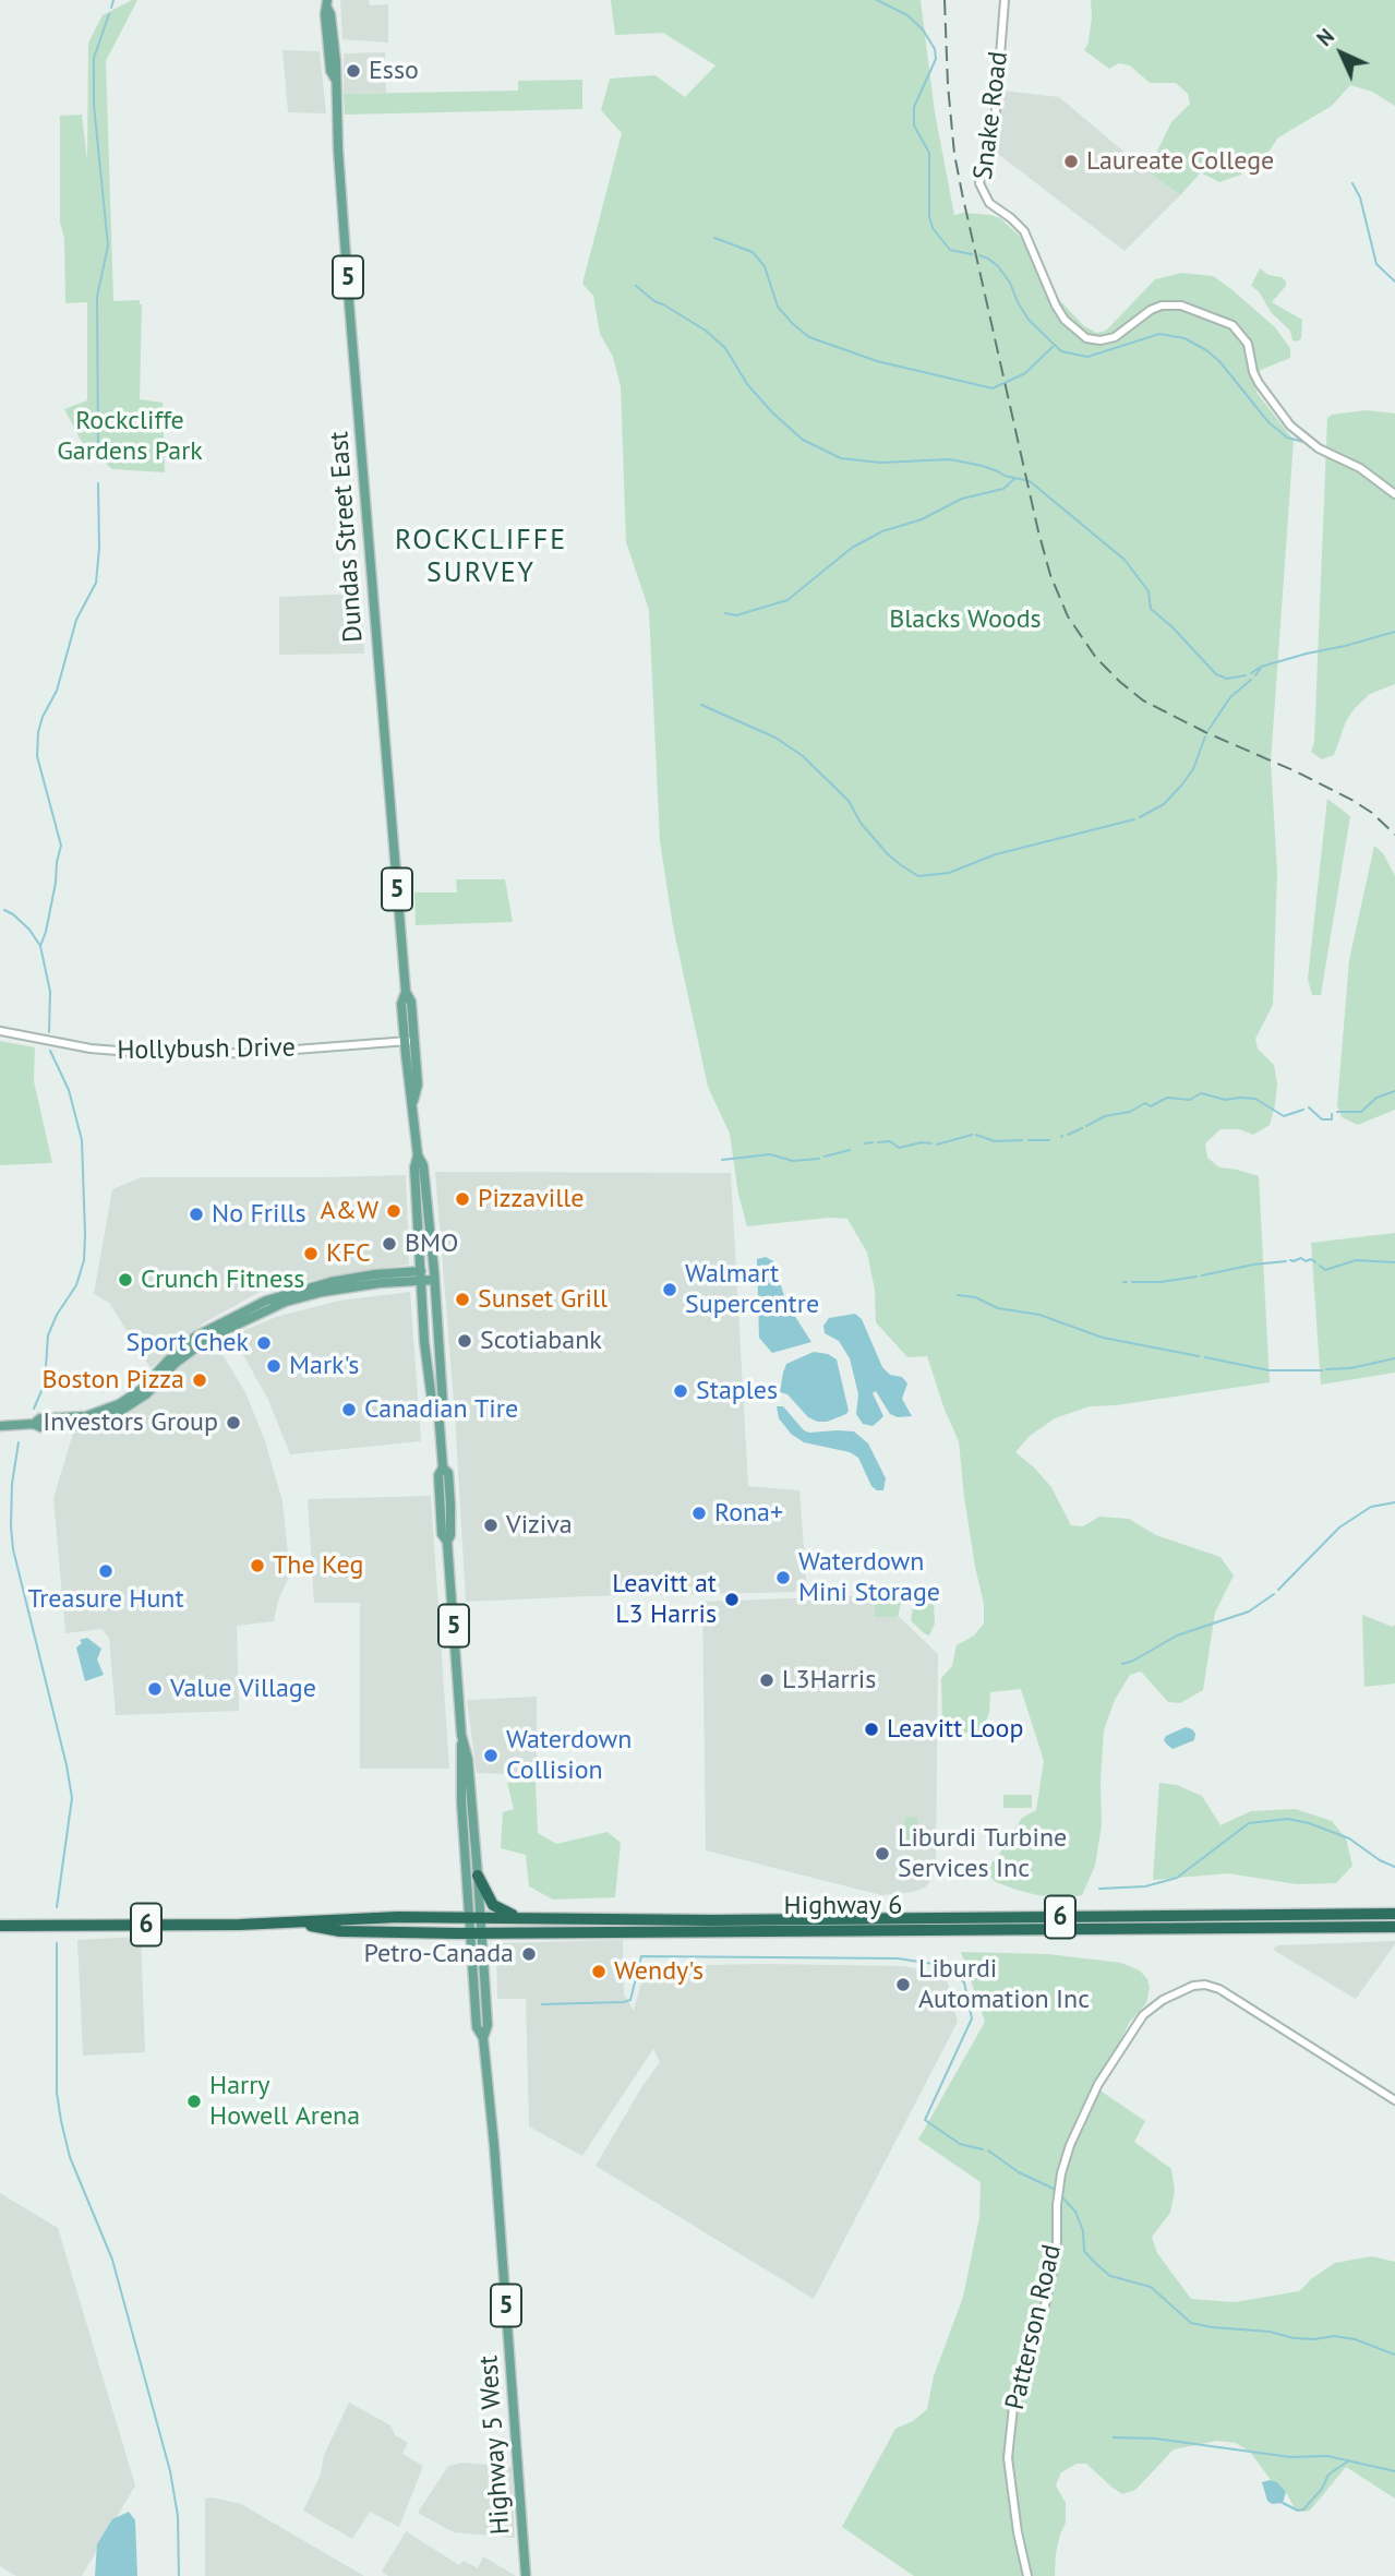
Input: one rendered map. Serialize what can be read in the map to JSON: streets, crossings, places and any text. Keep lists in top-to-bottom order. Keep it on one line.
{"streets":{"highway":["Highway 6","6"],"main road":["5","Dundas Street East","Highway 5 West"],"street":["Snake Road","Hollybush Drive","Patterson Road"]},"crossings":[["5","Dundas Street East"],["5","Highway 6"],["5","Highway 5 West"],["Dundas Street East","Hollybush Drive"],["Dundas Street East","Highway 6"],["Highway 6","Highway 5 West"]],"districts":["ROCKCLIFFE SURVEY"],"parks":["Rockcliffe Gardens Park","Blacks Woods"],"places":["Esso","Laureate College","Pizzaville","A&W","No Frills","BMO","KFC","Crunch Fitness","Walmart Supercentre","Sunset Grill","Scotiabank","Sport Chek","Mark's","Boston Pizza","Staples","Canadian Tire","Investors Group","Rona+","Viziva","The Keg","Treasure Hunt","Waterdown Mini Storage","Leavitt at L3 Harris","L3Harris","Value Village","Leavitt Loop","Waterdown Collision","Liburdi Turbine Services Inc","Petro-Canada","Wendy's","Liburdi Automation Inc","Harry Howell Arena"],"north":"top left"}
